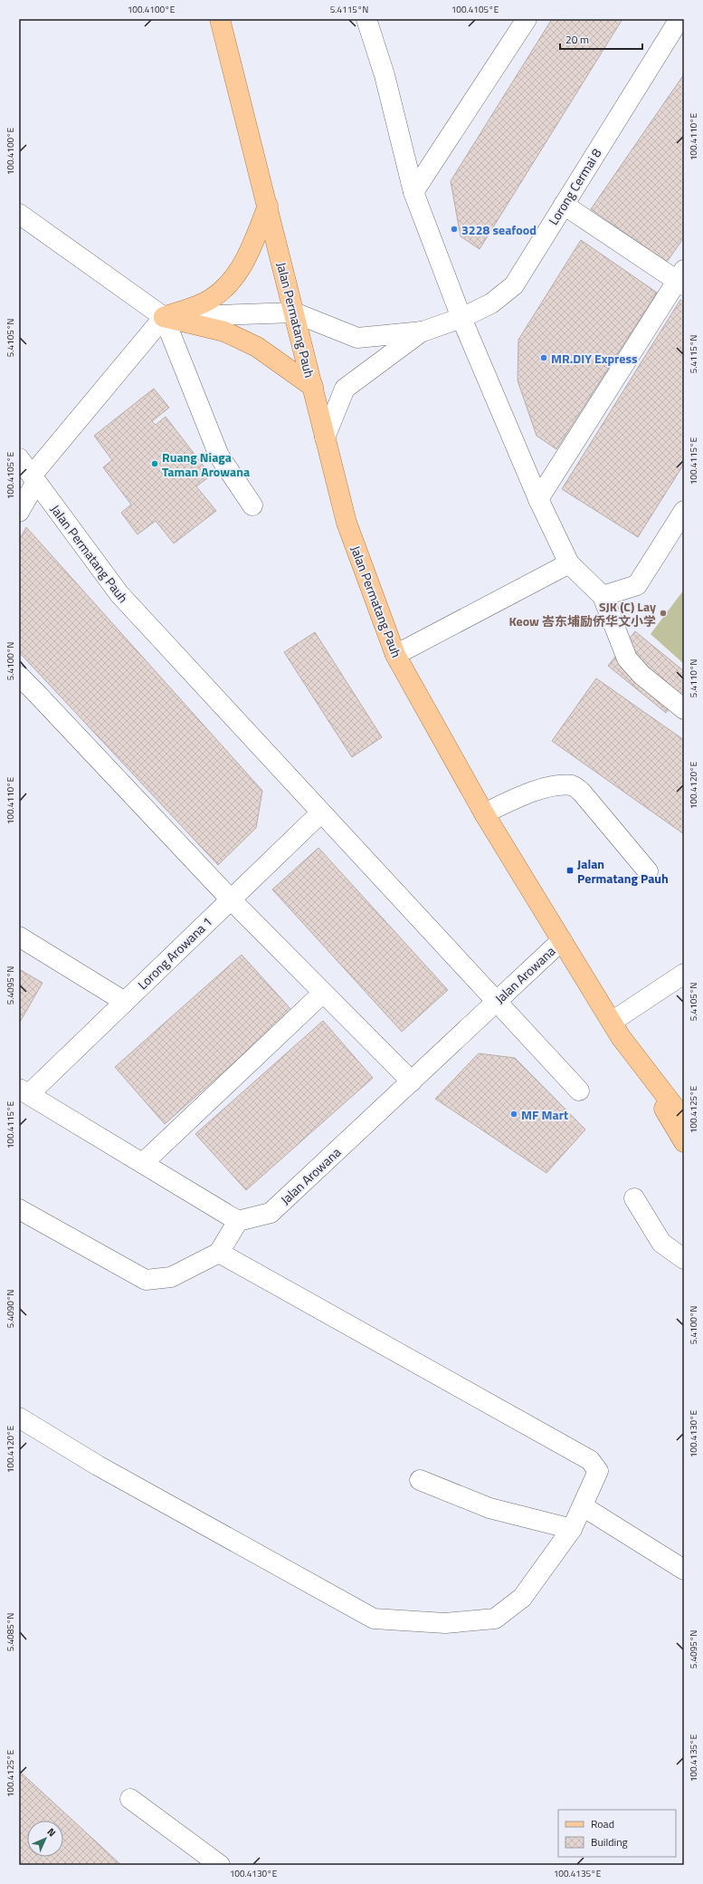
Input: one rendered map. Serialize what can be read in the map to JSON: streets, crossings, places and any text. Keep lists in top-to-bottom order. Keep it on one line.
{"streets":{"main road":["Jalan Permatang Pauh"],"street":["Lorong Cermai 8","Lorong Arowana 1","Jalan Arowana"]},"crossings":[["Lorong Cermai 8","Jalan Permatang Pauh"],["Jalan Permatang Pauh","Lorong Arowana 1"],["Jalan Permatang Pauh","Jalan Arowana"]],"places":{"other":["3228 seafood","MR.DIY Express","Ruang Niaga Taman Arowana","SJK (C) Lay Keow 峇东埔励侨华文小学","MF Mart"],"transit":["Jalan Permatang Pauh"]},"legend":["Road","Building"],"scale_bar":"20 m","north":"top right","coordinates":["100.4100°E","5.4115°N","100.4105°E","100.4110°E","5.4105°N","100.4115°E","5.4100°N","5.4110°N","100.4120°E","5.4095°N","100.4125°E","5.4090°N","100.4130°E","5.4085°N","100.4135°E"]}
